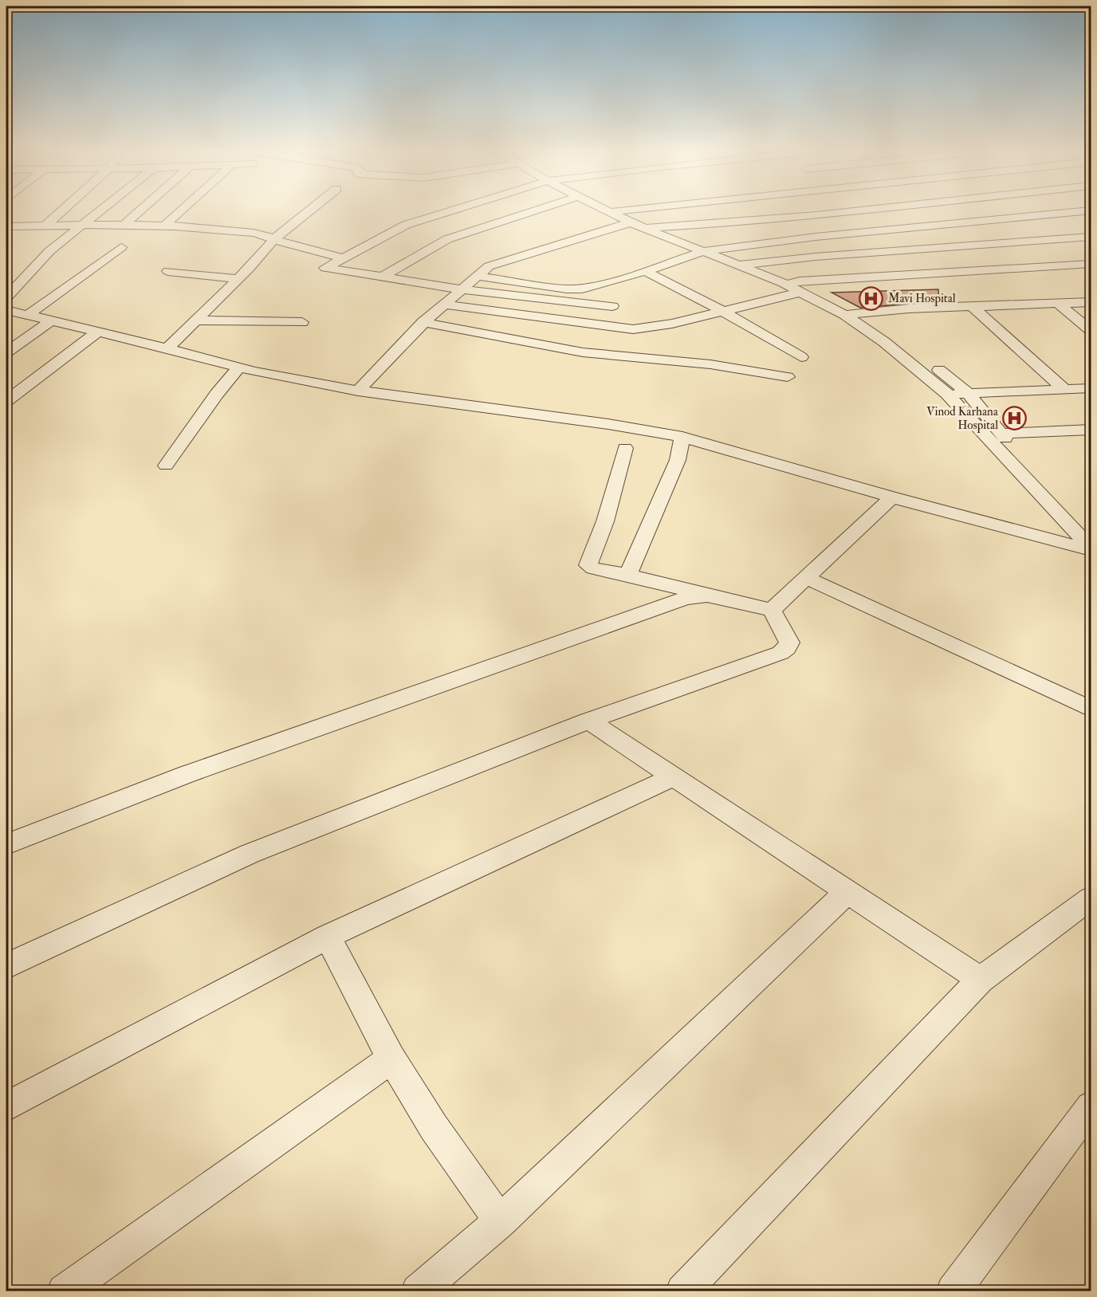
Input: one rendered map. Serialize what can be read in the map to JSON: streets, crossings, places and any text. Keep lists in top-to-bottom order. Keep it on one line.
{"places":{"hospital":["Mavi Hospital","Vinod Karhana Hospital"]}}
